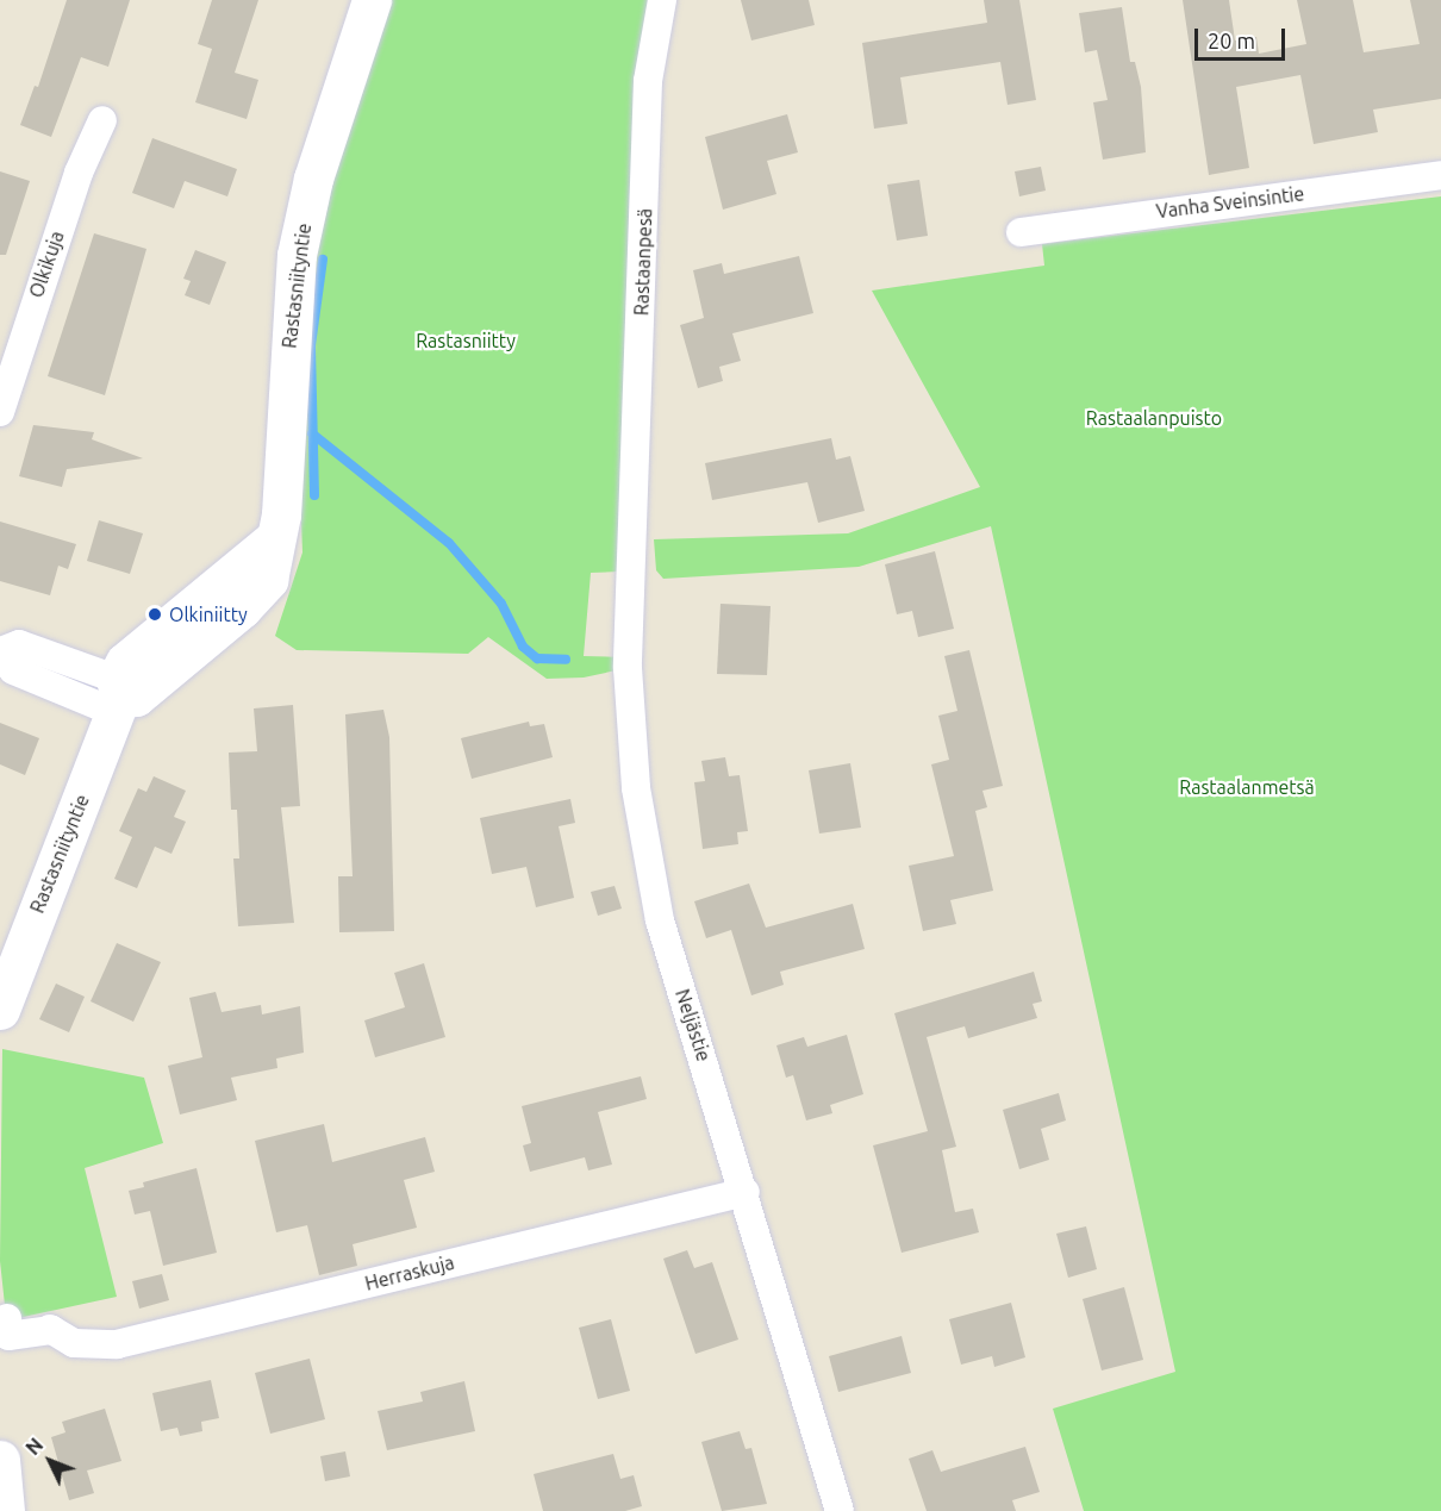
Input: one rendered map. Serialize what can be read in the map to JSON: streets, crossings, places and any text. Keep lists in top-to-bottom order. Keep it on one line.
{"streets":{"street":["Vanha Sveinsintie","Rastaanpesä","Olkikuja","Rastasniityntie","Neljästie","Herraskuja"]},"crossings":[["Rastaanpesä","Neljästie"],["Neljästie","Herraskuja"]],"parks":["Rastasniitty","Rastaalanpuisto","Rastaalanmetsä"],"places":["Olkiniitty"],"scale_bar":"20 m","north":"top left"}
